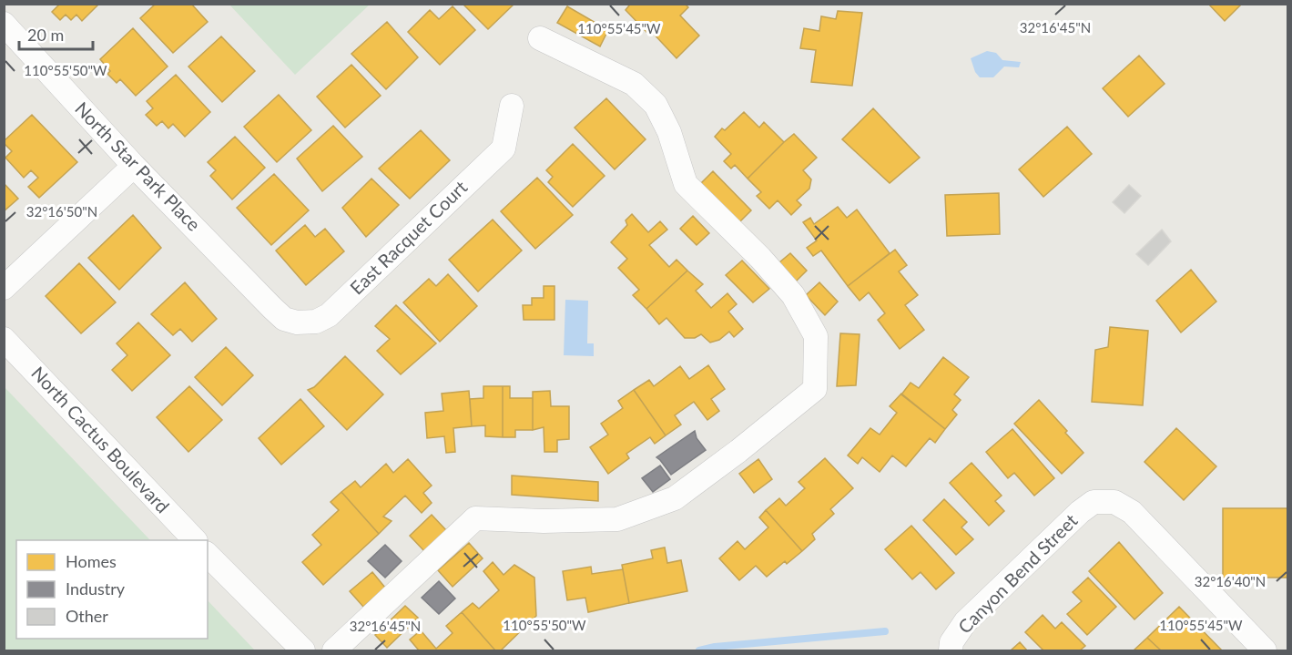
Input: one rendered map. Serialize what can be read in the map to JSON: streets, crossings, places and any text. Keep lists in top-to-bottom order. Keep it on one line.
{"streets":{"street":["North Star Park Place","East Racquet Court","North Cactus Boulevard","Canyon Bend Street"]},"crossings":[["North Star Park Place","East Racquet Court"]],"legend":["Homes","Industry","Other"],"scale_bar":"20 m","coordinates":["32°16'45\"N","110°55'45\"W","110°55'50\"W","32°16'50\"N","32°16'40\"N"]}
